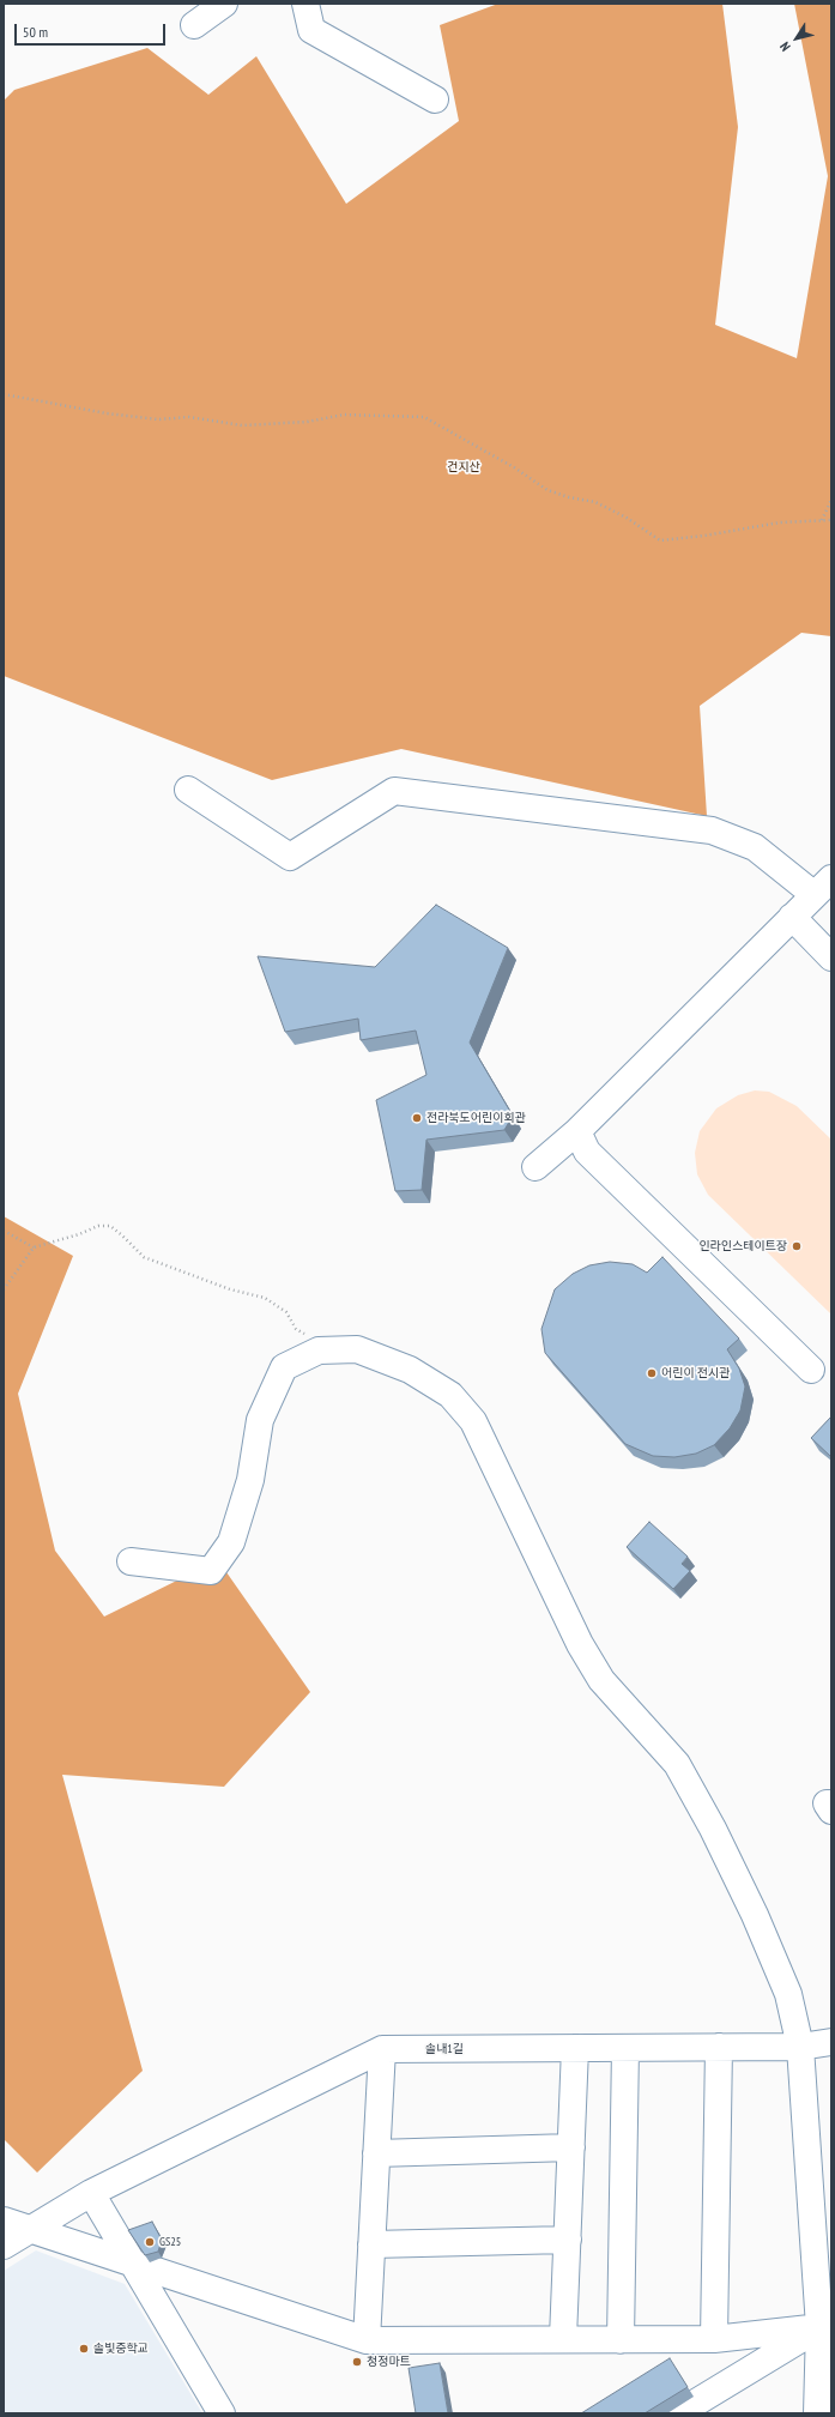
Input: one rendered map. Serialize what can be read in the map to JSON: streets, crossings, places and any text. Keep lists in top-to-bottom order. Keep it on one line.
{"streets":{"street":["솔내1길"]},"parks":["건지산"],"places":["전라북도어린이회관","인라인스테이트장","어린이 전시관","GS25","솔빛중학교","청정마트"],"scale_bar":"50 m","north":"bottom left"}
